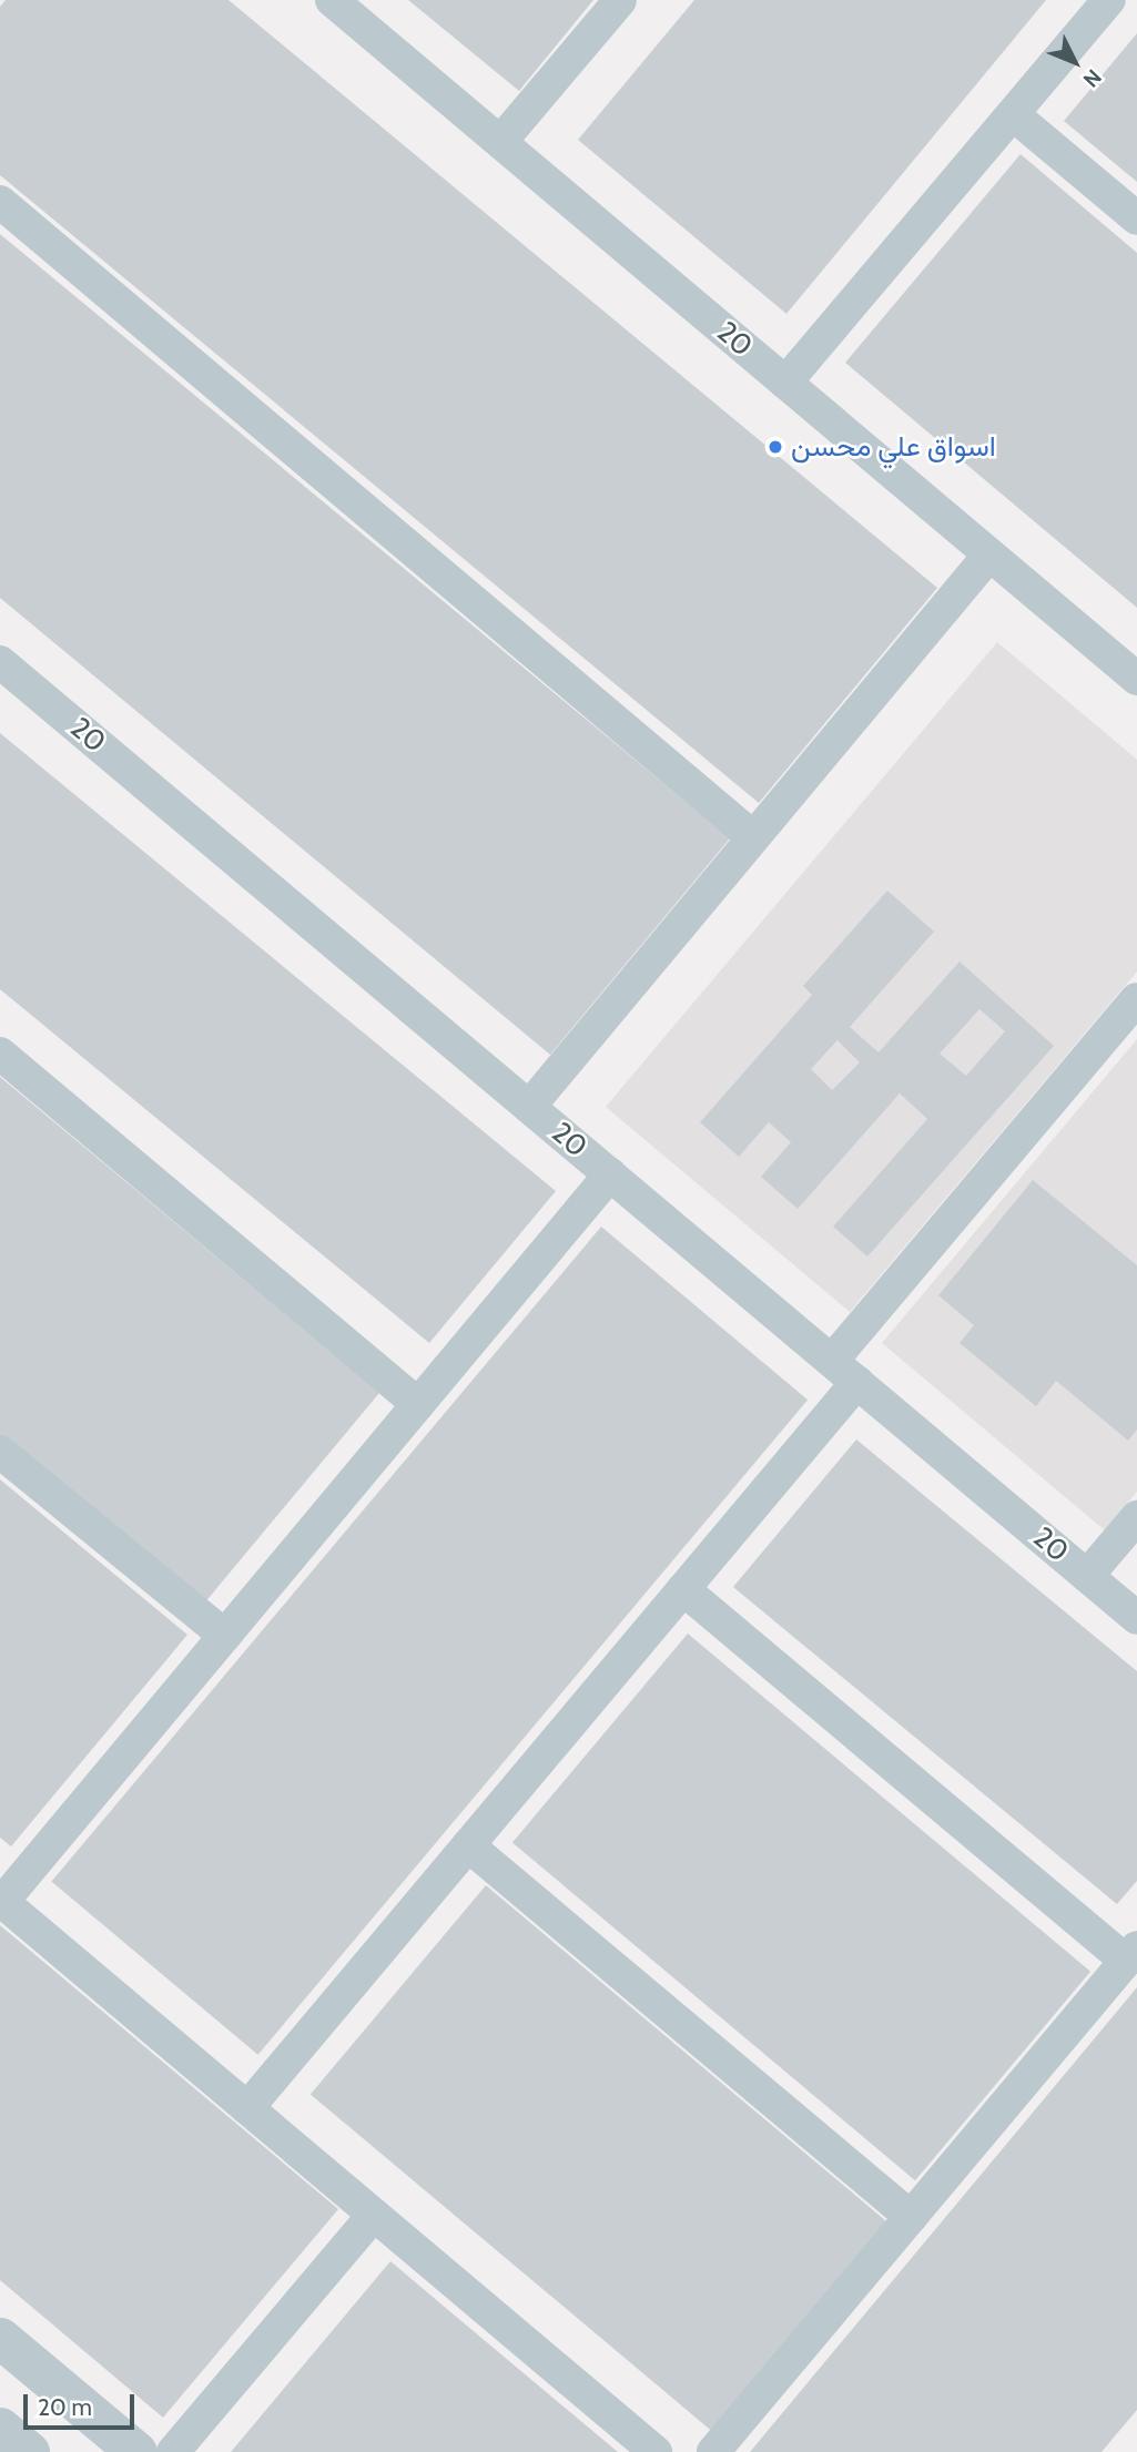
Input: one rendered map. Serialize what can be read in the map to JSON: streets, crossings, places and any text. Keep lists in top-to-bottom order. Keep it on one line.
{"streets":{"street":["20"]},"places":["اسواق علي محسن"],"scale_bar":"20 m","north":"bottom right"}
